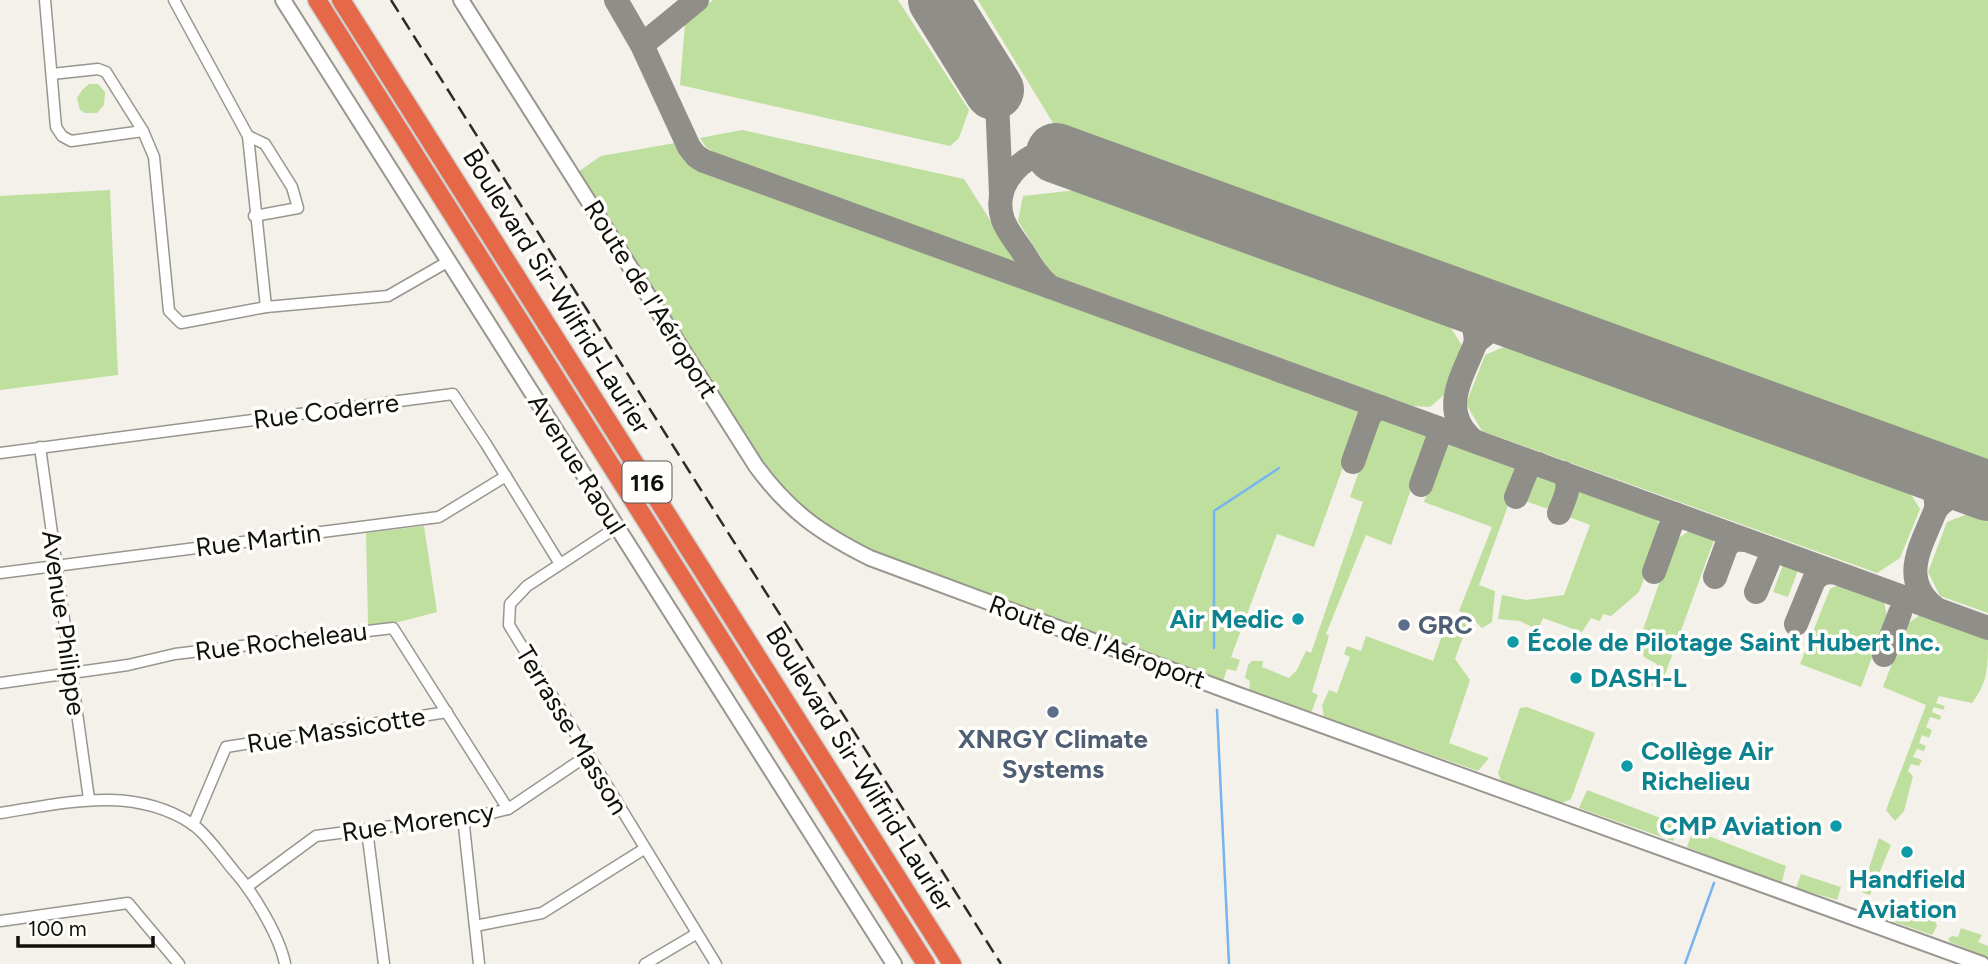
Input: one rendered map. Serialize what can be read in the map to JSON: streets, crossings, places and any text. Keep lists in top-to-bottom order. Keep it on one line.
{"streets":{"highway":["Boulevard Sir-Wilfrid-Laurier","116"],"street":["Route de l'Aéroport","Rue Coderre","Avenue Raoul","Rue Martin","Avenue Philippe","Rue Rocheleau","Rue Massicotte","Terrasse Masson","Rue Morency"]},"crossings":[["Rue Coderre","Rue Martin"],["Rue Coderre","Avenue Philippe"],["Rue Coderre","Terrasse Masson"],["Avenue Raoul","Terrasse Masson"],["Rue Martin","Avenue Philippe"],["Avenue Philippe","Rue Rocheleau"],["Rue Rocheleau","Rue Massicotte"],["Rue Rocheleau","Rue Morency"],["Terrasse Masson","Rue Morency"]],"places":["Air Medic","GRC","École de Pilotage Saint Hubert Inc.","DASH-L","XNRGY Climate Systems","Collège Air Richelieu","CMP Aviation","Handfield Aviation"],"scale_bar":"100 m"}
